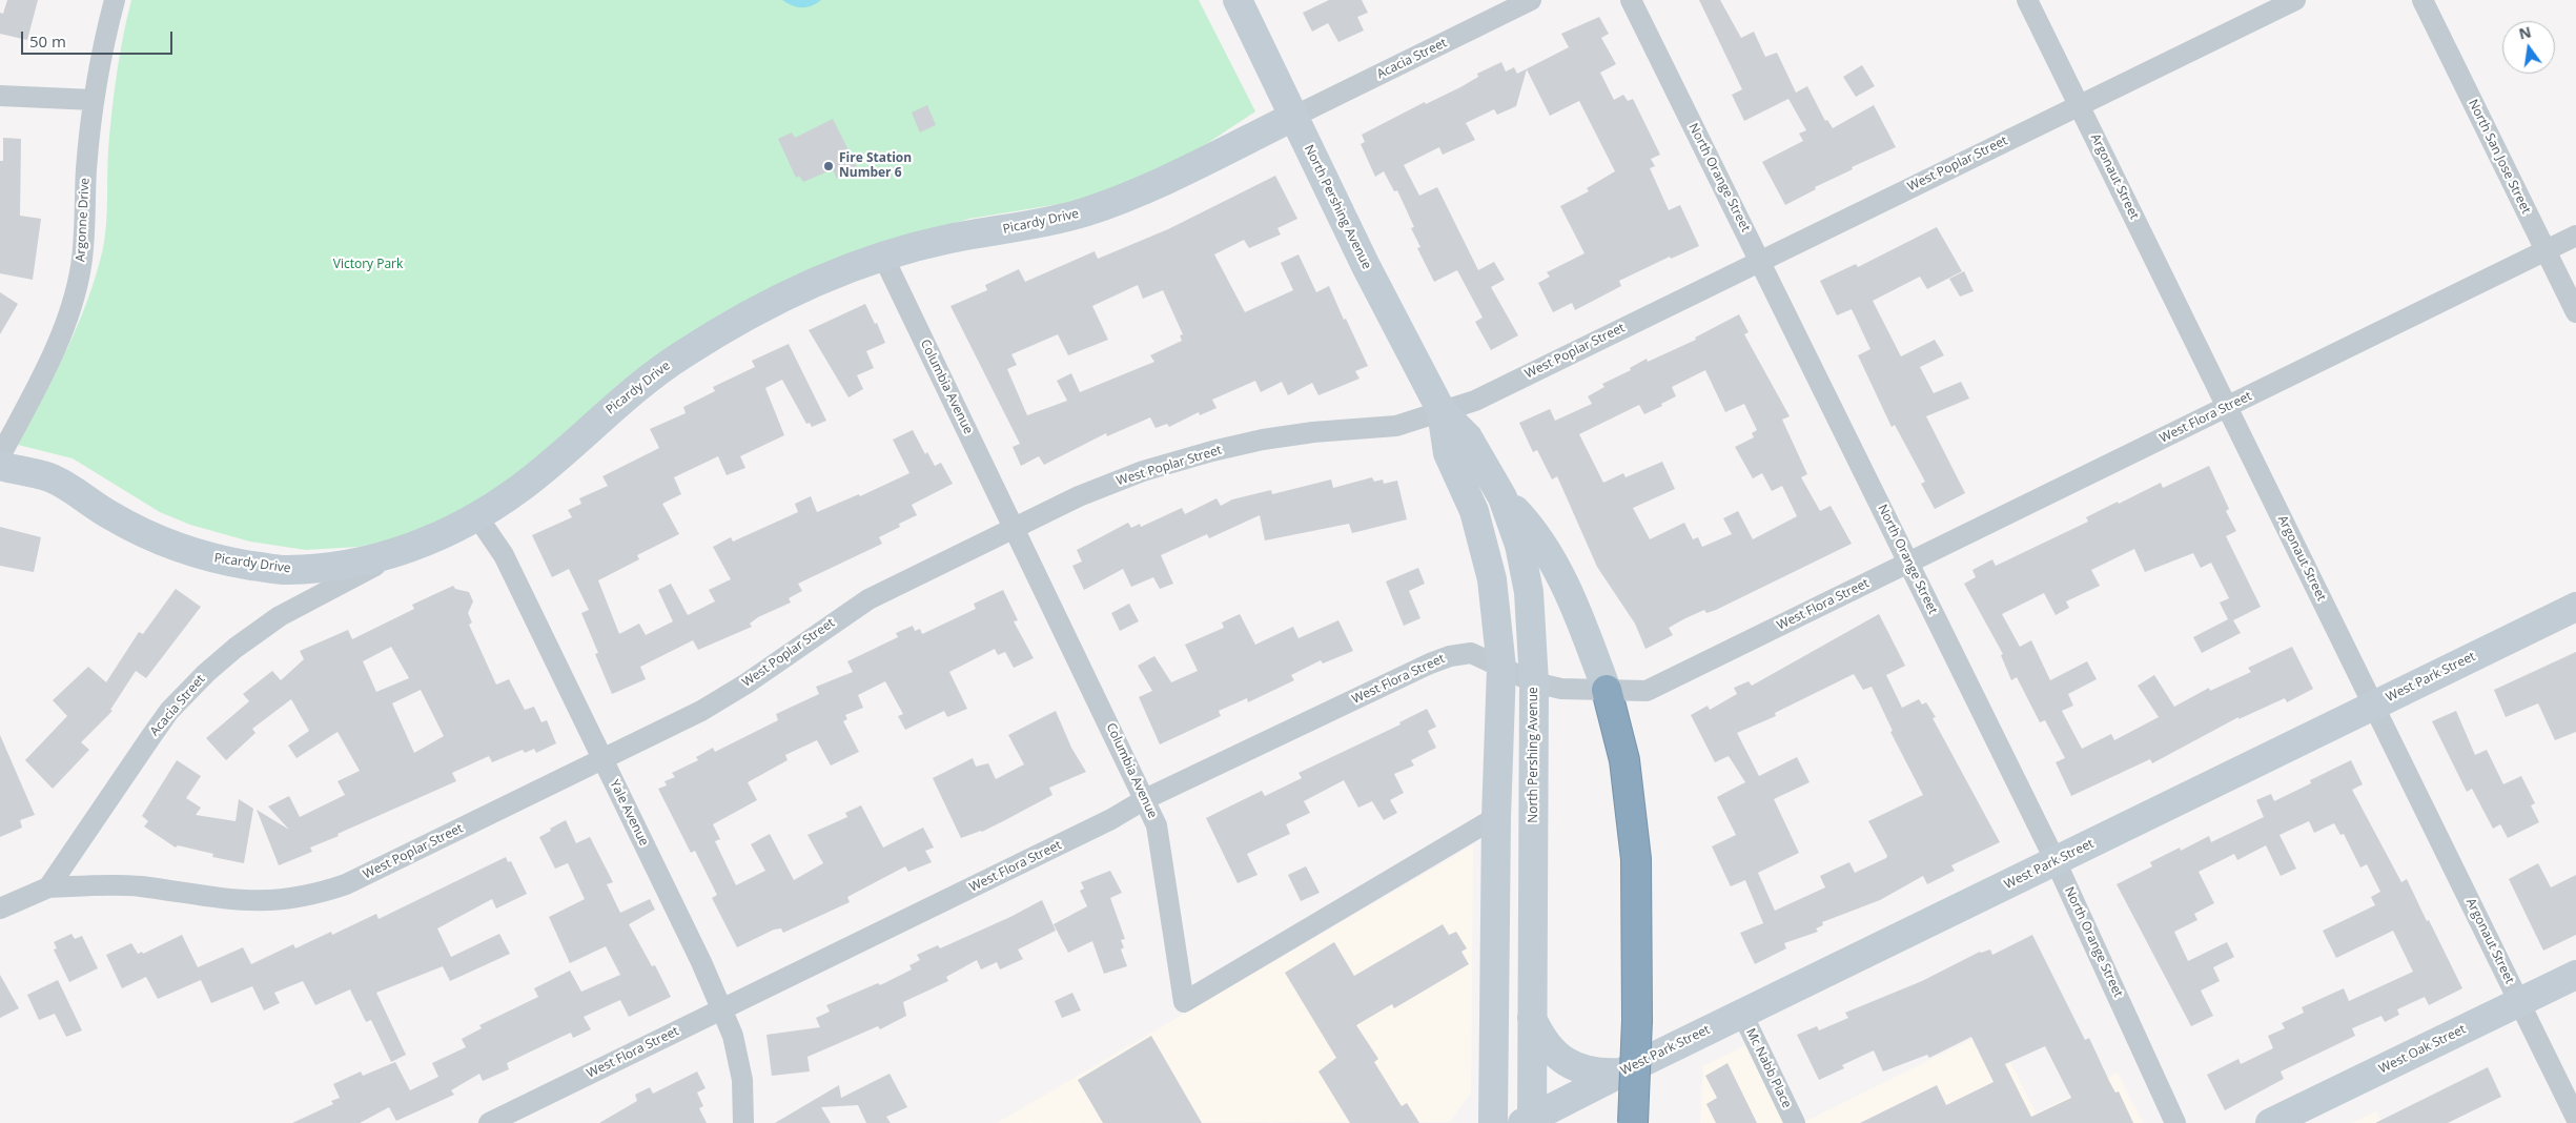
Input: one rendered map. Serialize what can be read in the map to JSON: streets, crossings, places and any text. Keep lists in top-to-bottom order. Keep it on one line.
{"streets":{"street":["Acacia Street","North San Jose Street","West Poplar Street","Argonaut Street","North Orange Street","North Pershing Avenue","Argonne Drive","Picardy Drive","Columbia Avenue","West Flora Street","West Park Street","Yale Avenue","West Oak Street","Mc Nabb Place"]},"crossings":[["Acacia Street","West Poplar Street"],["Acacia Street","North Pershing Avenue"],["Acacia Street","Picardy Drive"],["North San Jose Street","West Flora Street"],["West Poplar Street","Argonaut Street"],["West Poplar Street","North Orange Street"],["West Poplar Street","North Pershing Avenue"],["West Poplar Street","Columbia Avenue"],["West Poplar Street","Yale Avenue"],["Argonaut Street","West Flora Street"],["Argonaut Street","West Park Street"],["Argonaut Street","West Oak Street"],["North Orange Street","West Flora Street"],["North Orange Street","West Park Street"],["North Pershing Avenue","Picardy Drive"],["North Pershing Avenue","Columbia Avenue"],["North Pershing Avenue","West Flora Street"],["North Pershing Avenue","West Park Street"],["Picardy Drive","Columbia Avenue"],["Picardy Drive","Yale Avenue"],["Columbia Avenue","West Flora Street"],["West Flora Street","Yale Avenue"],["West Park Street","Mc Nabb Place"]],"parks":["Victory Park"],"places":["Fire Station Number 6"],"scale_bar":"50 m","north":"top"}
